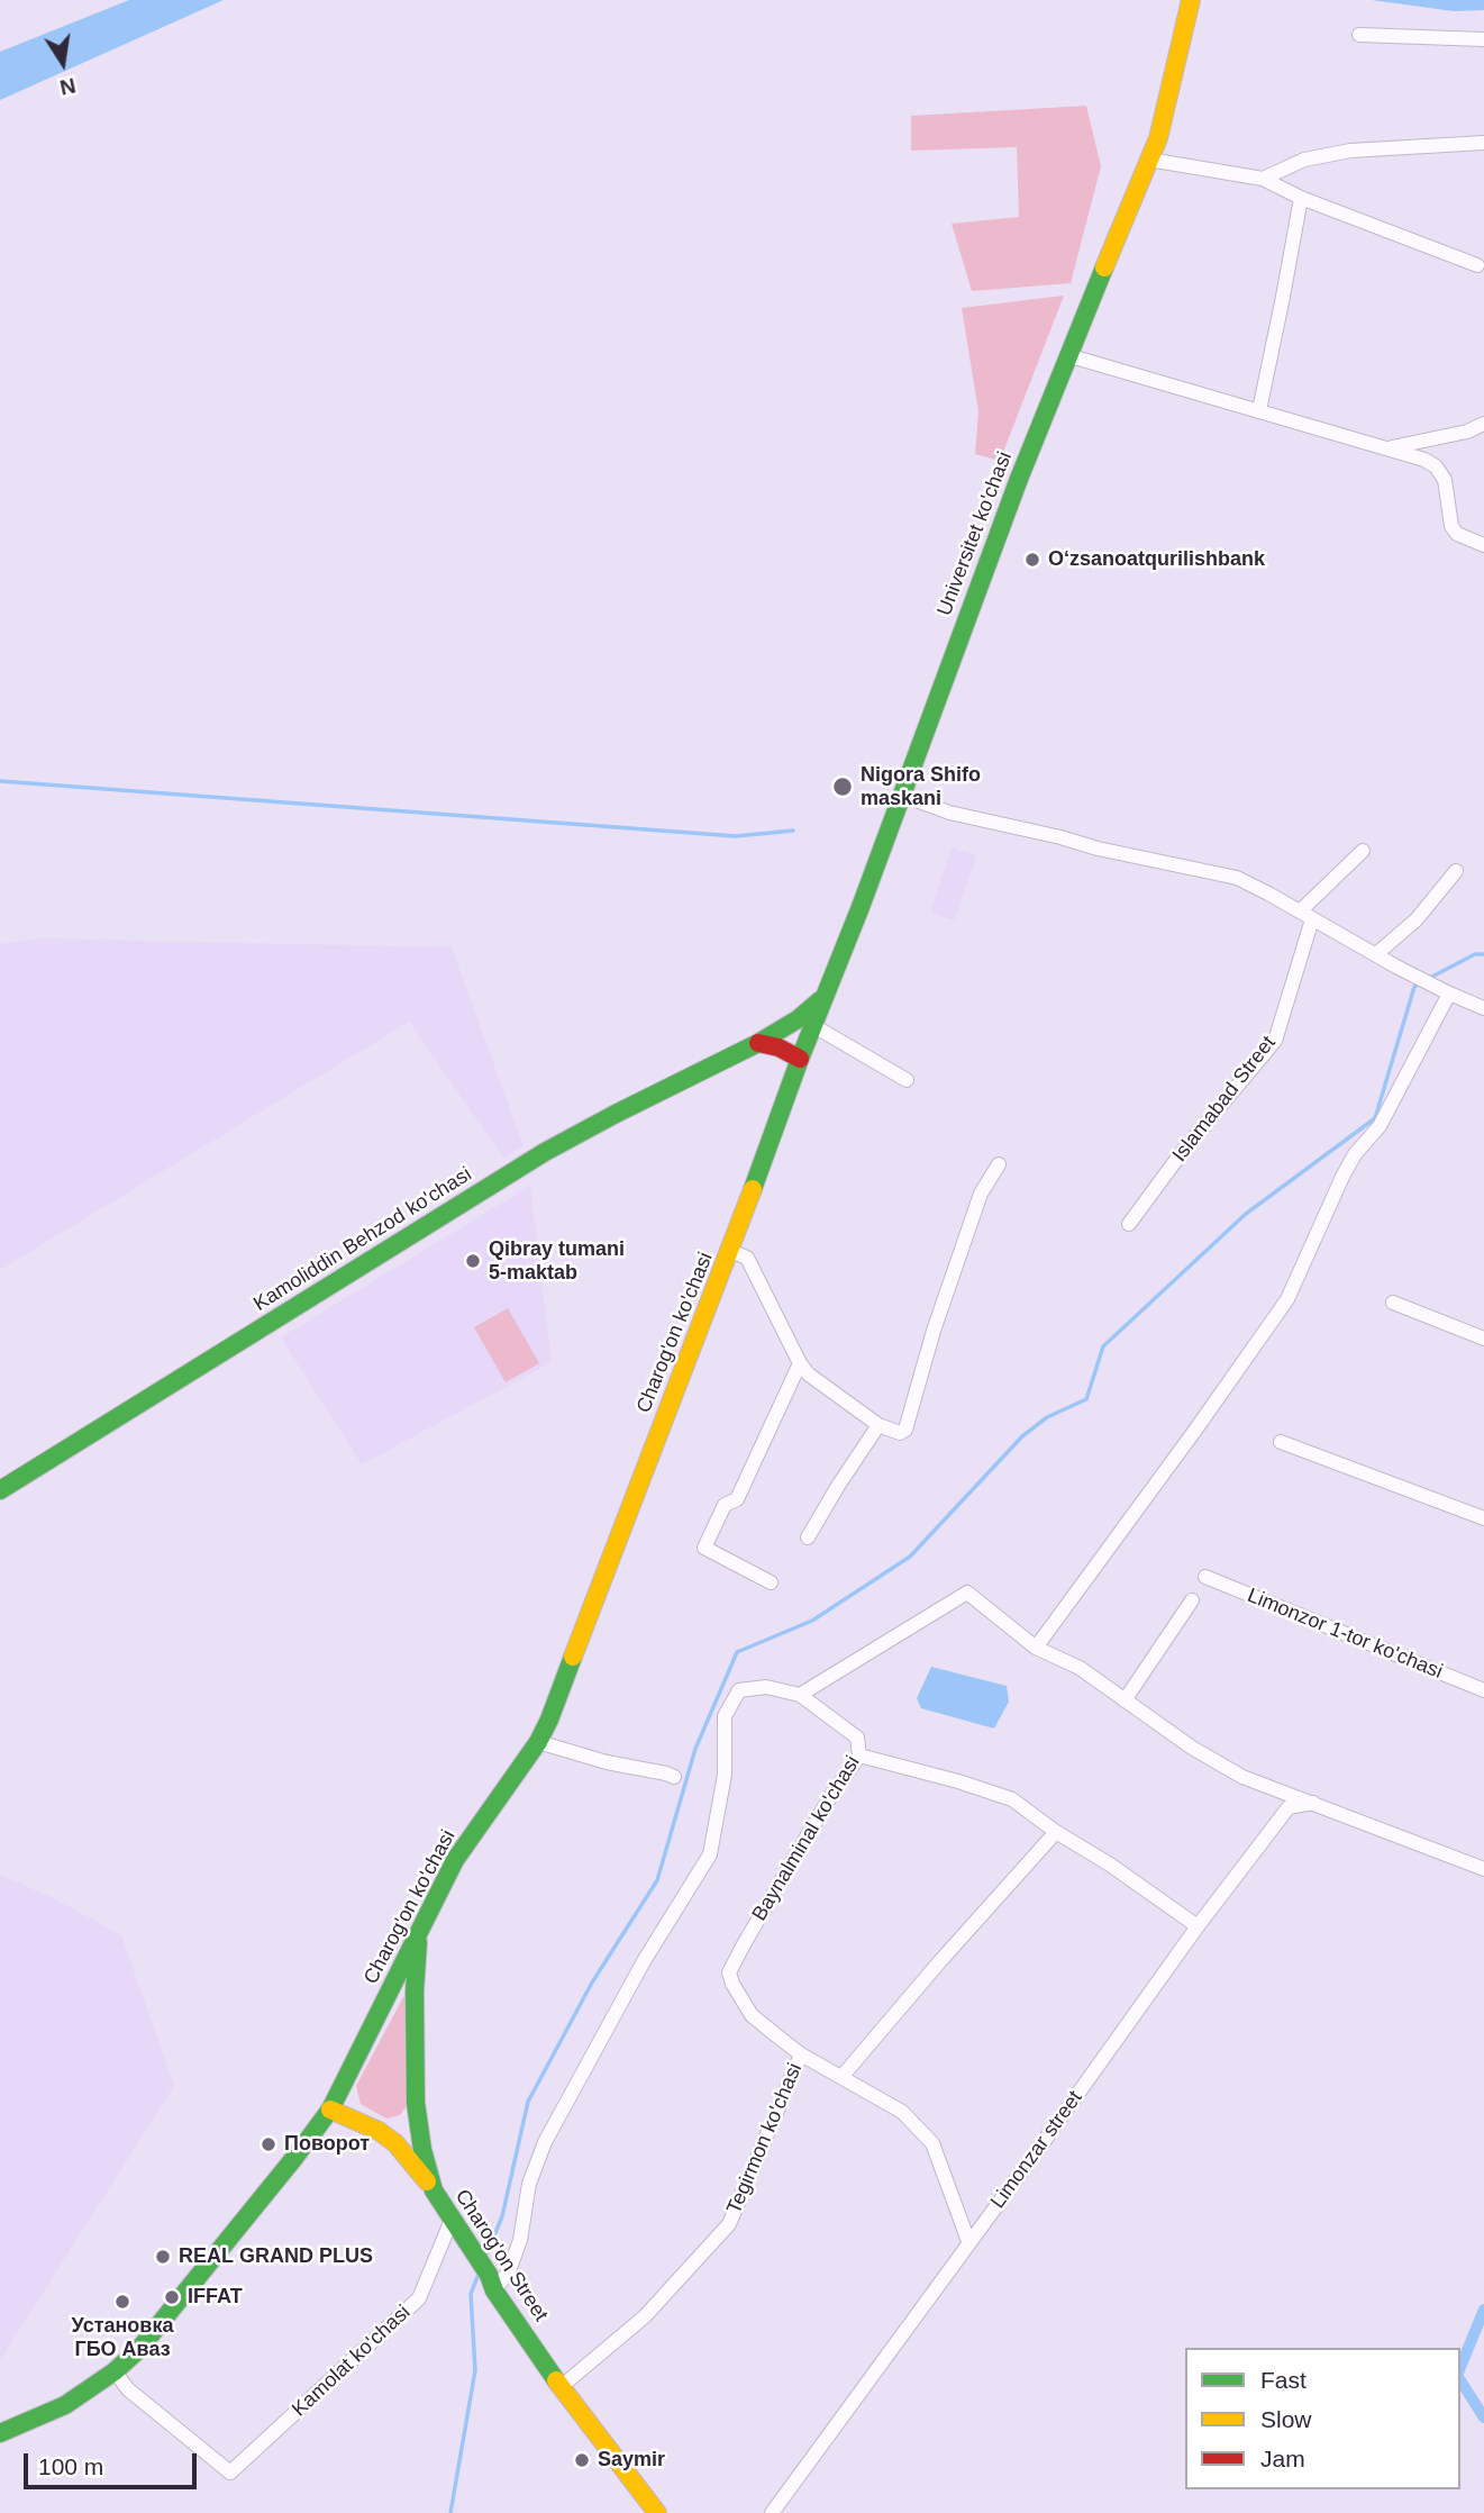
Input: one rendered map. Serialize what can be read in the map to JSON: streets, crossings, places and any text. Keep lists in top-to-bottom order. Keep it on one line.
{"streets":{"main road":["Universitet ko'chasi","Kamoliddin Behzod ko'chasi","Charog'on ko'chasi","Charog'on Street"],"street":["Islamabad Street","Limonzor 1-tor ko'chasi","Baynalminal ko'chasi","Tegirmon ko'chasi","Limonzar street","Kamolat ko'chasi"]},"crossings":[["Universitet ko'chasi","Kamoliddin Behzod ko'chasi"],["Universitet ko'chasi","Charog'on ko'chasi"],["Charog'on ko'chasi","Charog'on Street"],["Charog'on ko'chasi","Kamolat ko'chasi"],["Baynalminal ko'chasi","Tegirmon ko'chasi"],["Baynalminal ko'chasi","Limonzar street"],["Baynalminal ko'chasi","Charog'on Street"],["Tegirmon ko'chasi","Charog'on Street"],["Charog'on Street","Kamolat ko'chasi"]],"places":["Oʻzsanoatqurilishbank","Nigora Shifo maskani","Qibray tumani 5-maktab","Поворот","REAL GRAND PLUS","IFFAT","Установка ГБО Аваз","Saymir"],"legend":["Fast","Slow","Jam"],"scale_bar":"100 m","north":"bottom"}
